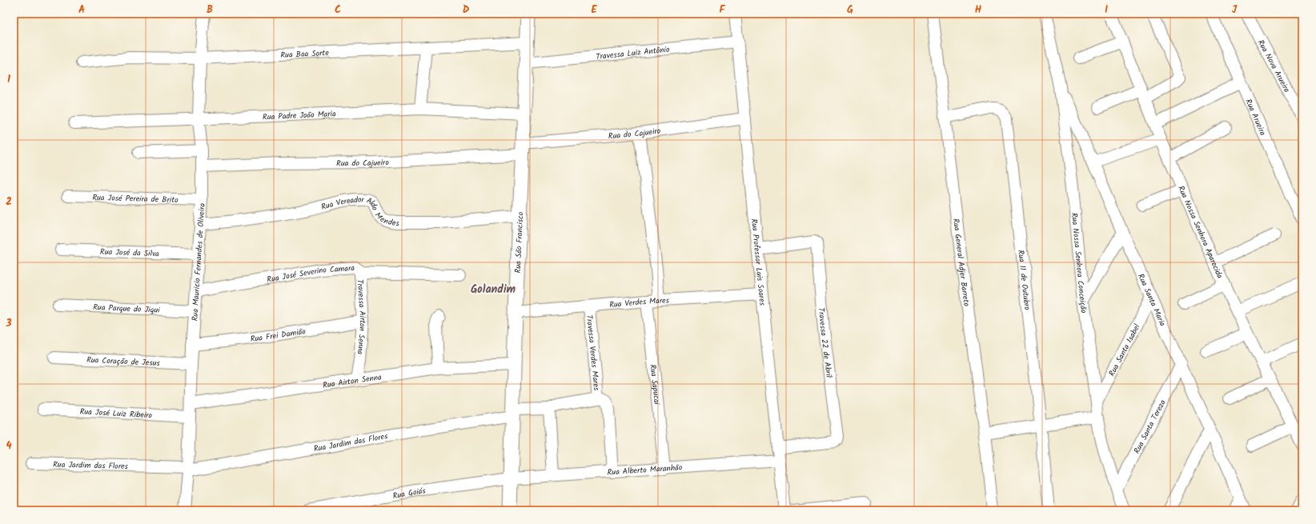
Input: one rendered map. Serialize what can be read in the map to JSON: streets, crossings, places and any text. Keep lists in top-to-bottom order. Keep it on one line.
{"streets":{"street":["Travessa Luiz Antônio","Rua Boa Sorte","Rua Nova Arueira","Rua Padre João Maria","Rua Arueira","Rua do Cajueiro","Rua José Pereira de Brito","Rua Vereador Aldo Mendes","Rua Nossa Senhora Aparecida","Rua São Francisco","Rua José da Silva","Rua Mauricio Fernandes de Oliveira","Rua Professor Luis Soares","Rua General Adjer Barreto","Rua Nossa Senhora Conceição","Rua José Severino Camara","Rua 11 de Outubro","Rua Santa Maria","Rua Verdes Mares","Rua Parque do Jiqui","Travessa Airton Senna","Rua Frei Damião","Travessa 22 de Abril","Rua Santa Isabel","Travessa Verdes Mares","Rua Coração de Jesus","Rua Airton Senna","Rua Sapucai","Rua José Luiz Ribeiro","Rua Santa Tereza","Rua Jardim das Flores","Rua Alberto Maranhão","Rua Goiás"]},"crossings":[["Travessa Luiz Antônio","Rua São Francisco"],["Travessa Luiz Antônio","Rua Professor Luis Soares"],["Rua Boa Sorte","Rua São Francisco"],["Rua Boa Sorte","Rua Mauricio Fernandes de Oliveira"],["Rua Padre João Maria","Rua São Francisco"],["Rua Padre João Maria","Rua Mauricio Fernandes de Oliveira"],["Rua do Cajueiro","Rua São Francisco"],["Rua do Cajueiro","Rua Mauricio Fernandes de Oliveira"],["Rua do Cajueiro","Rua Professor Luis Soares"],["Rua José Pereira de Brito","Rua Mauricio Fernandes de Oliveira"],["Rua Vereador Aldo Mendes","Rua São Francisco"],["Rua Vereador Aldo Mendes","Rua Mauricio Fernandes de Oliveira"],["Rua São Francisco","Rua Verdes Mares"],["Rua São Francisco","Rua Airton Senna"],["Rua São Francisco","Rua Jardim das Flores"],["Rua São Francisco","Rua Alberto Maranhão"],["Rua São Francisco","Rua Goiás"],["Rua José da Silva","Rua Mauricio Fernandes de Oliveira"],["Rua Mauricio Fernandes de Oliveira","Rua José Severino Camara"],["Rua Mauricio Fernandes de Oliveira","Rua Parque do Jiqui"],["Rua Mauricio Fernandes de Oliveira","Rua Frei Damião"],["Rua Mauricio Fernandes de Oliveira","Rua Coração de Jesus"],["Rua Mauricio Fernandes de Oliveira","Rua Airton Senna"],["Rua Mauricio Fernandes de Oliveira","Rua José Luiz Ribeiro"],["Rua Mauricio Fernandes de Oliveira","Rua Jardim das Flores"],["Rua Professor Luis Soares","Rua Verdes Mares"],["Rua Professor Luis Soares","Travessa 22 de Abril"],["Rua Professor Luis Soares","Rua Alberto Maranhão"],["Rua General Adjer Barreto","Rua 11 de Outubro"],["Rua Nossa Senhora Conceição","Rua Santa Maria"],["Rua Nossa Senhora Conceição","Rua Santa Isabel"],["Rua Nossa Senhora Conceição","Rua Santa Tereza"],["Rua José Severino Camara","Travessa Airton Senna"],["Rua Santa Maria","Rua Santa Isabel"],["Rua Santa Maria","Rua Santa Tereza"],["Rua Verdes Mares","Travessa Verdes Mares"],["Rua Verdes Mares","Rua Sapucai"],["Travessa Airton Senna","Rua Frei Damião"],["Travessa Airton Senna","Rua Airton Senna"],["Travessa Verdes Mares","Rua Jardim das Flores"],["Rua Sapucai","Rua Alberto Maranhão"],["Rua Alberto Maranhão","Rua Goiás"]],"districts":["Golandim"],"grid":{"columns":["A","B","C","D","E","F","G","H","I","J"],"rows":["1","2","3","4"]}}
